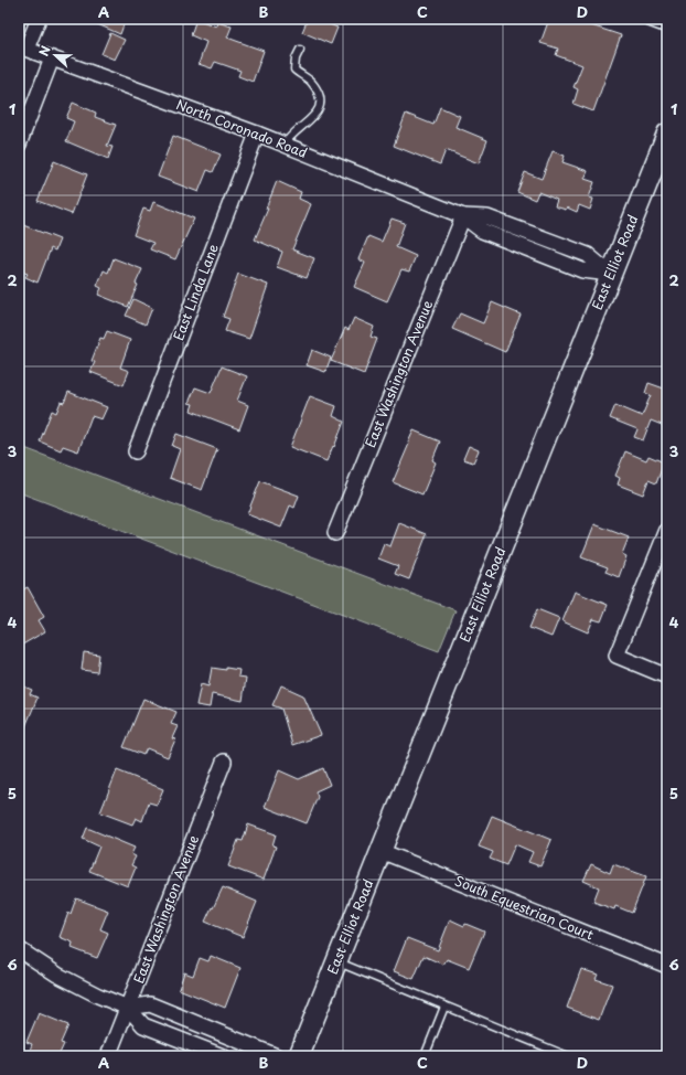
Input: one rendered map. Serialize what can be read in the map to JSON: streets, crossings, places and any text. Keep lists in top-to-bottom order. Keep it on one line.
{"streets":{"main road":["East Elliot Road"],"street":["North Coronado Road","East Linda Lane","East Washington Avenue","South Equestrian Court"]},"crossings":[["North Coronado Road","East Elliot Road"],["North Coronado Road","East Linda Lane"],["North Coronado Road","East Washington Avenue"],["East Elliot Road","South Equestrian Court"]],"north":"left","grid":{"columns":["A","B","C","D"],"rows":["1","2","3","4","5","6"]}}
